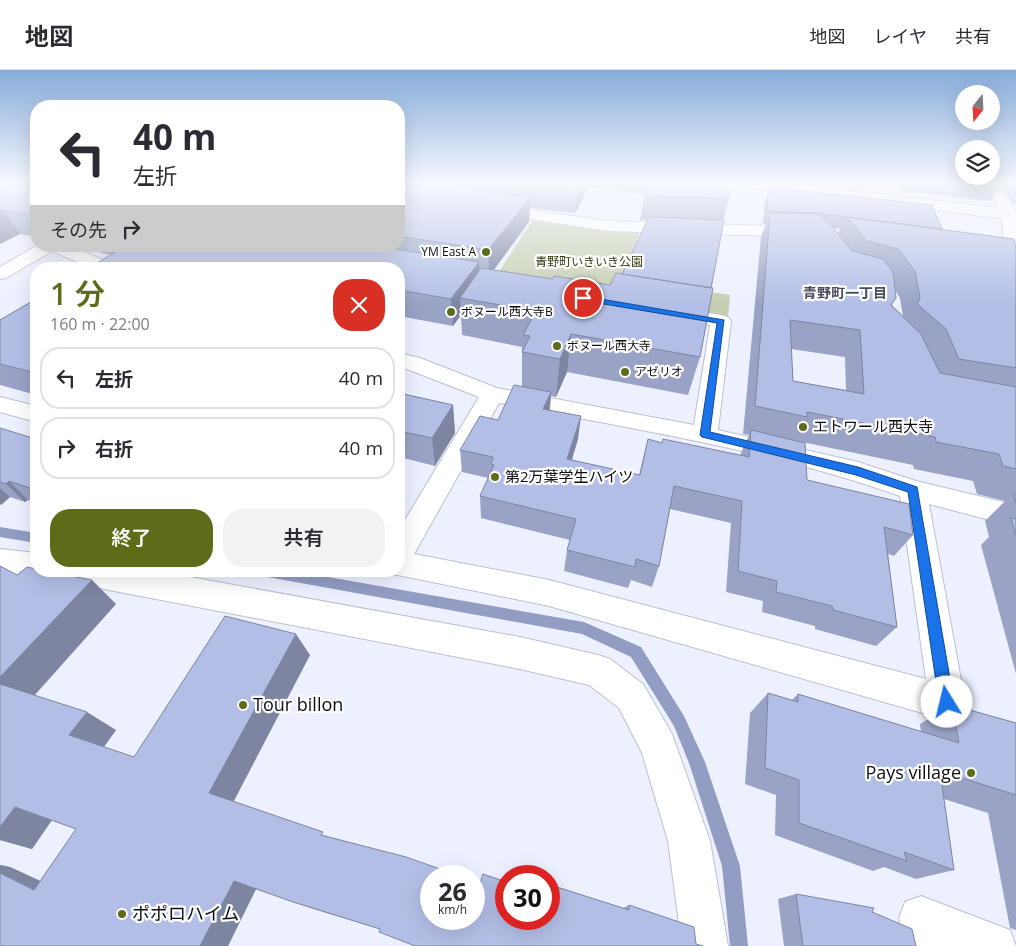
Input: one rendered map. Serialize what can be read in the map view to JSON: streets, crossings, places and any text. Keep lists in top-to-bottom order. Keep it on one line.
{"districts":["青野町一丁目"],"parks":["青野町いきいき公園"],"places":["YM East A","ボヌール西大寺B","ボヌール西大寺","アゼリオ","エトワール西大寺","第2万葉学生ハイツ","Tour billon","Pays village","ポポロハイム"],"north":"bottom","page":{"header":"地図","nav":["地図","レイヤ","共有"],"turn":["40 m","左折"],"then":"その先","heading":["1 分","160 m · 22:00"],"list":[{"name":"左折","value":"40 m"},{"name":"右折","value":"40 m"}],"buttons":["終了","共有"],"speed":"26 km/h","limit":"30"}}
